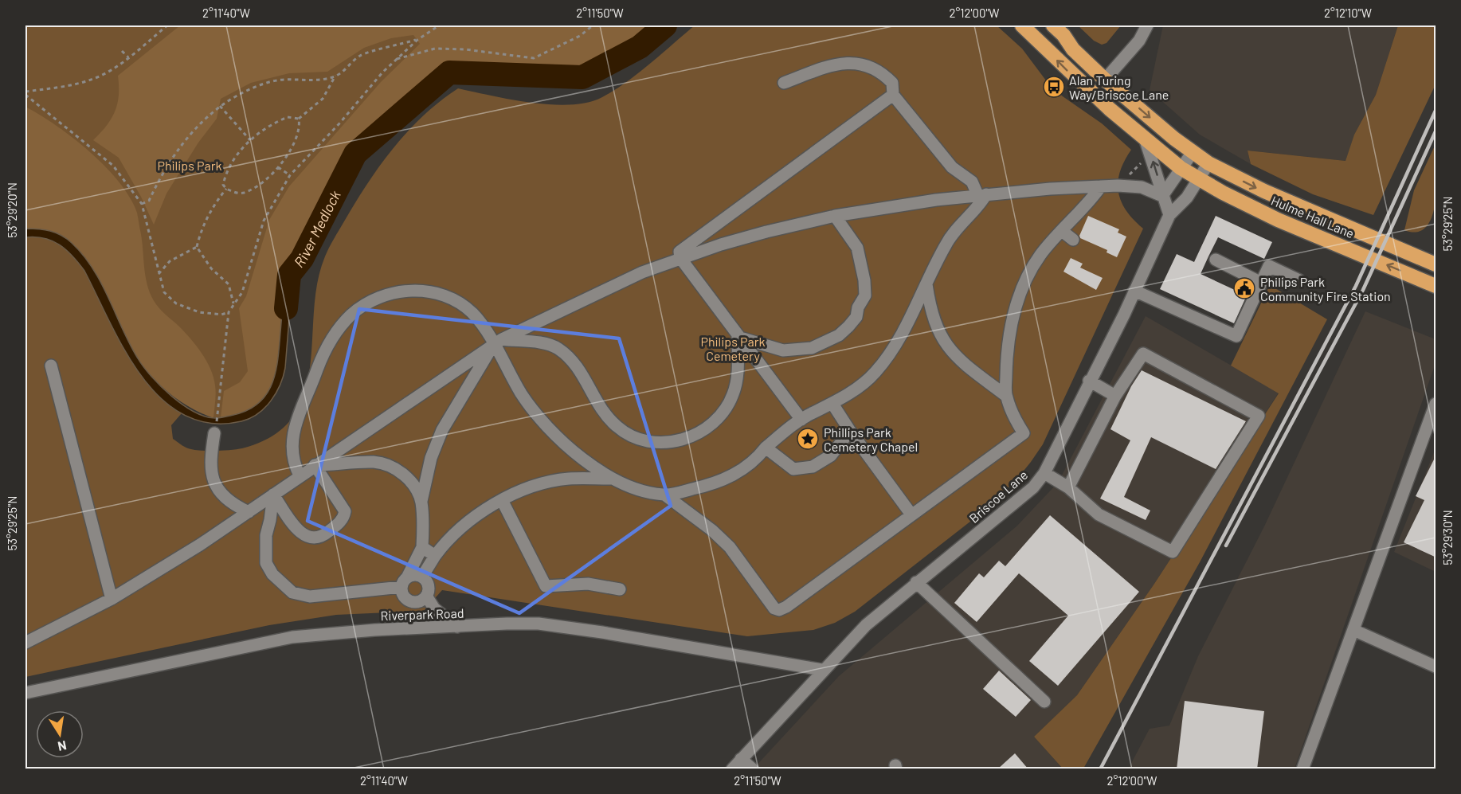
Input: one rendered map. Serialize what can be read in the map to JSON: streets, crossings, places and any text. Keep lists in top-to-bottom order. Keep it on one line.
{"streets":{"highway":["Hulme Hall Lane"],"street":["Briscoe Lane","Riverpark Road"]},"crossings":[["Briscoe Lane","Riverpark Road"]],"water":["River Medlock"],"parks":["Philips Park","Philips Park Cemetery"],"places":{"bus stop":["Alan Turing Way/Briscoe Lane"],"public building":["Philips Park Community Fire Station"],"place":["Phillips Park Cemetery Chapel"]},"north":"bottom","coordinates":["2°11'40\"W","2°11'50\"W","2°12'00\"W","2°12'10\"W","53°29'20\"N","53°29'25\"N","53°29'30\"N"]}
